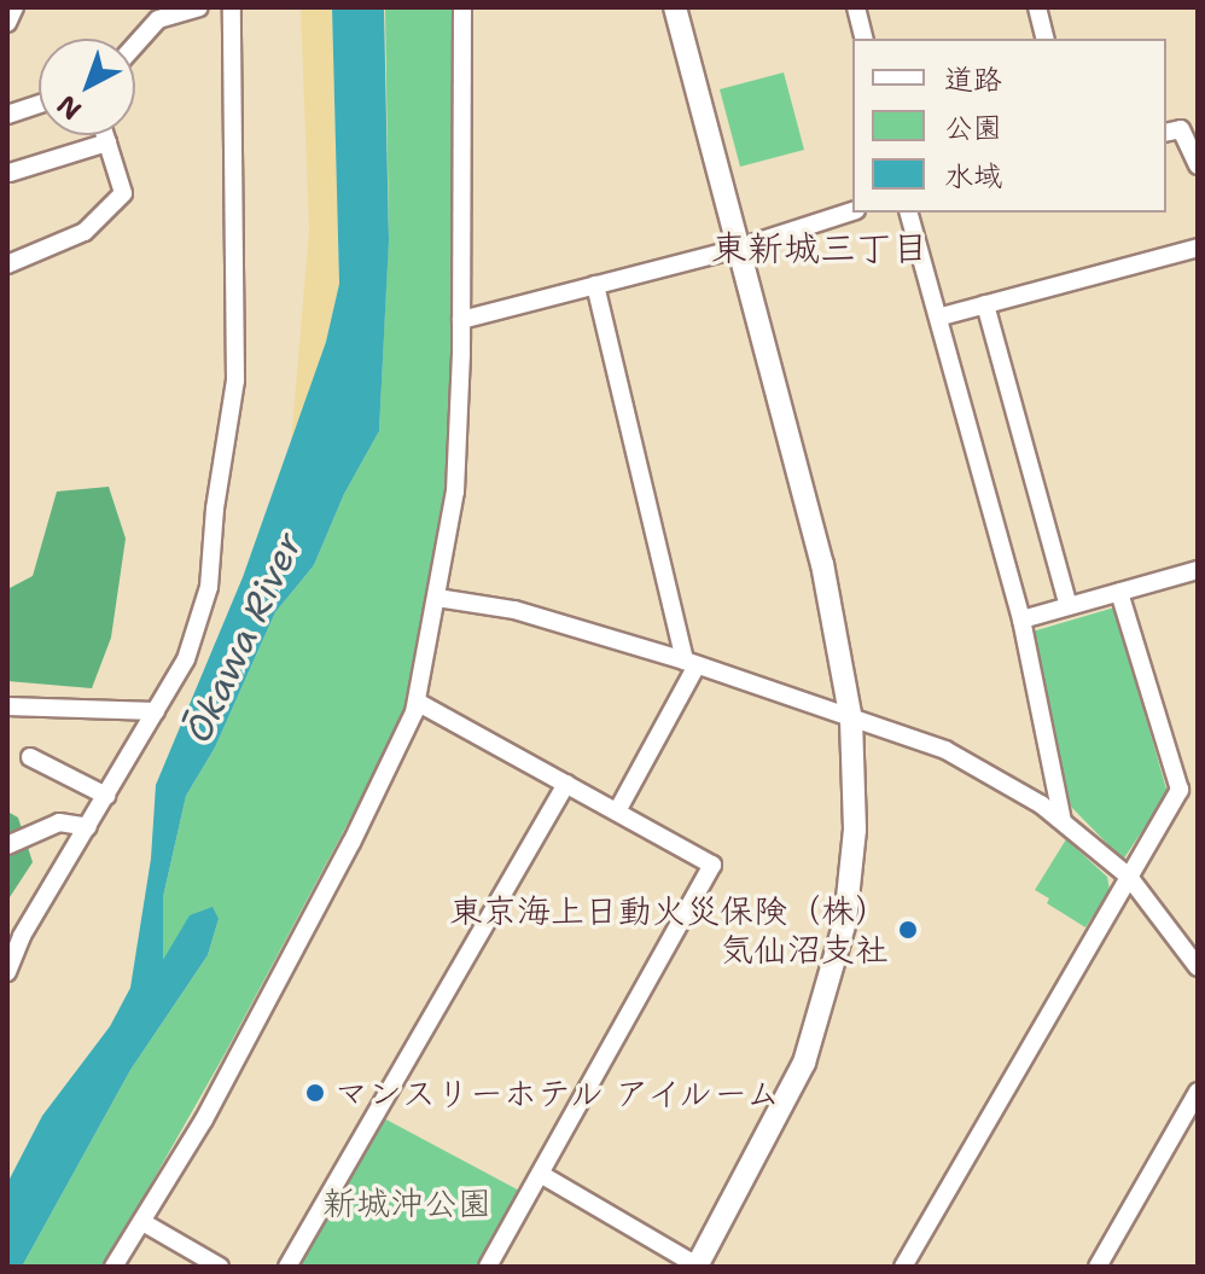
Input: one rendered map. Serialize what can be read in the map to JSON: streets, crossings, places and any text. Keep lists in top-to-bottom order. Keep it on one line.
{"districts":["東新城三丁目"],"water":["Ōkawa River"],"parks":["新城沖公園"],"places":["東京海上日動火災保険（株） 気仙沼支社","マンスリーホテル アイルーム"],"legend":["道路","公園","水域"],"north":"bottom left"}
